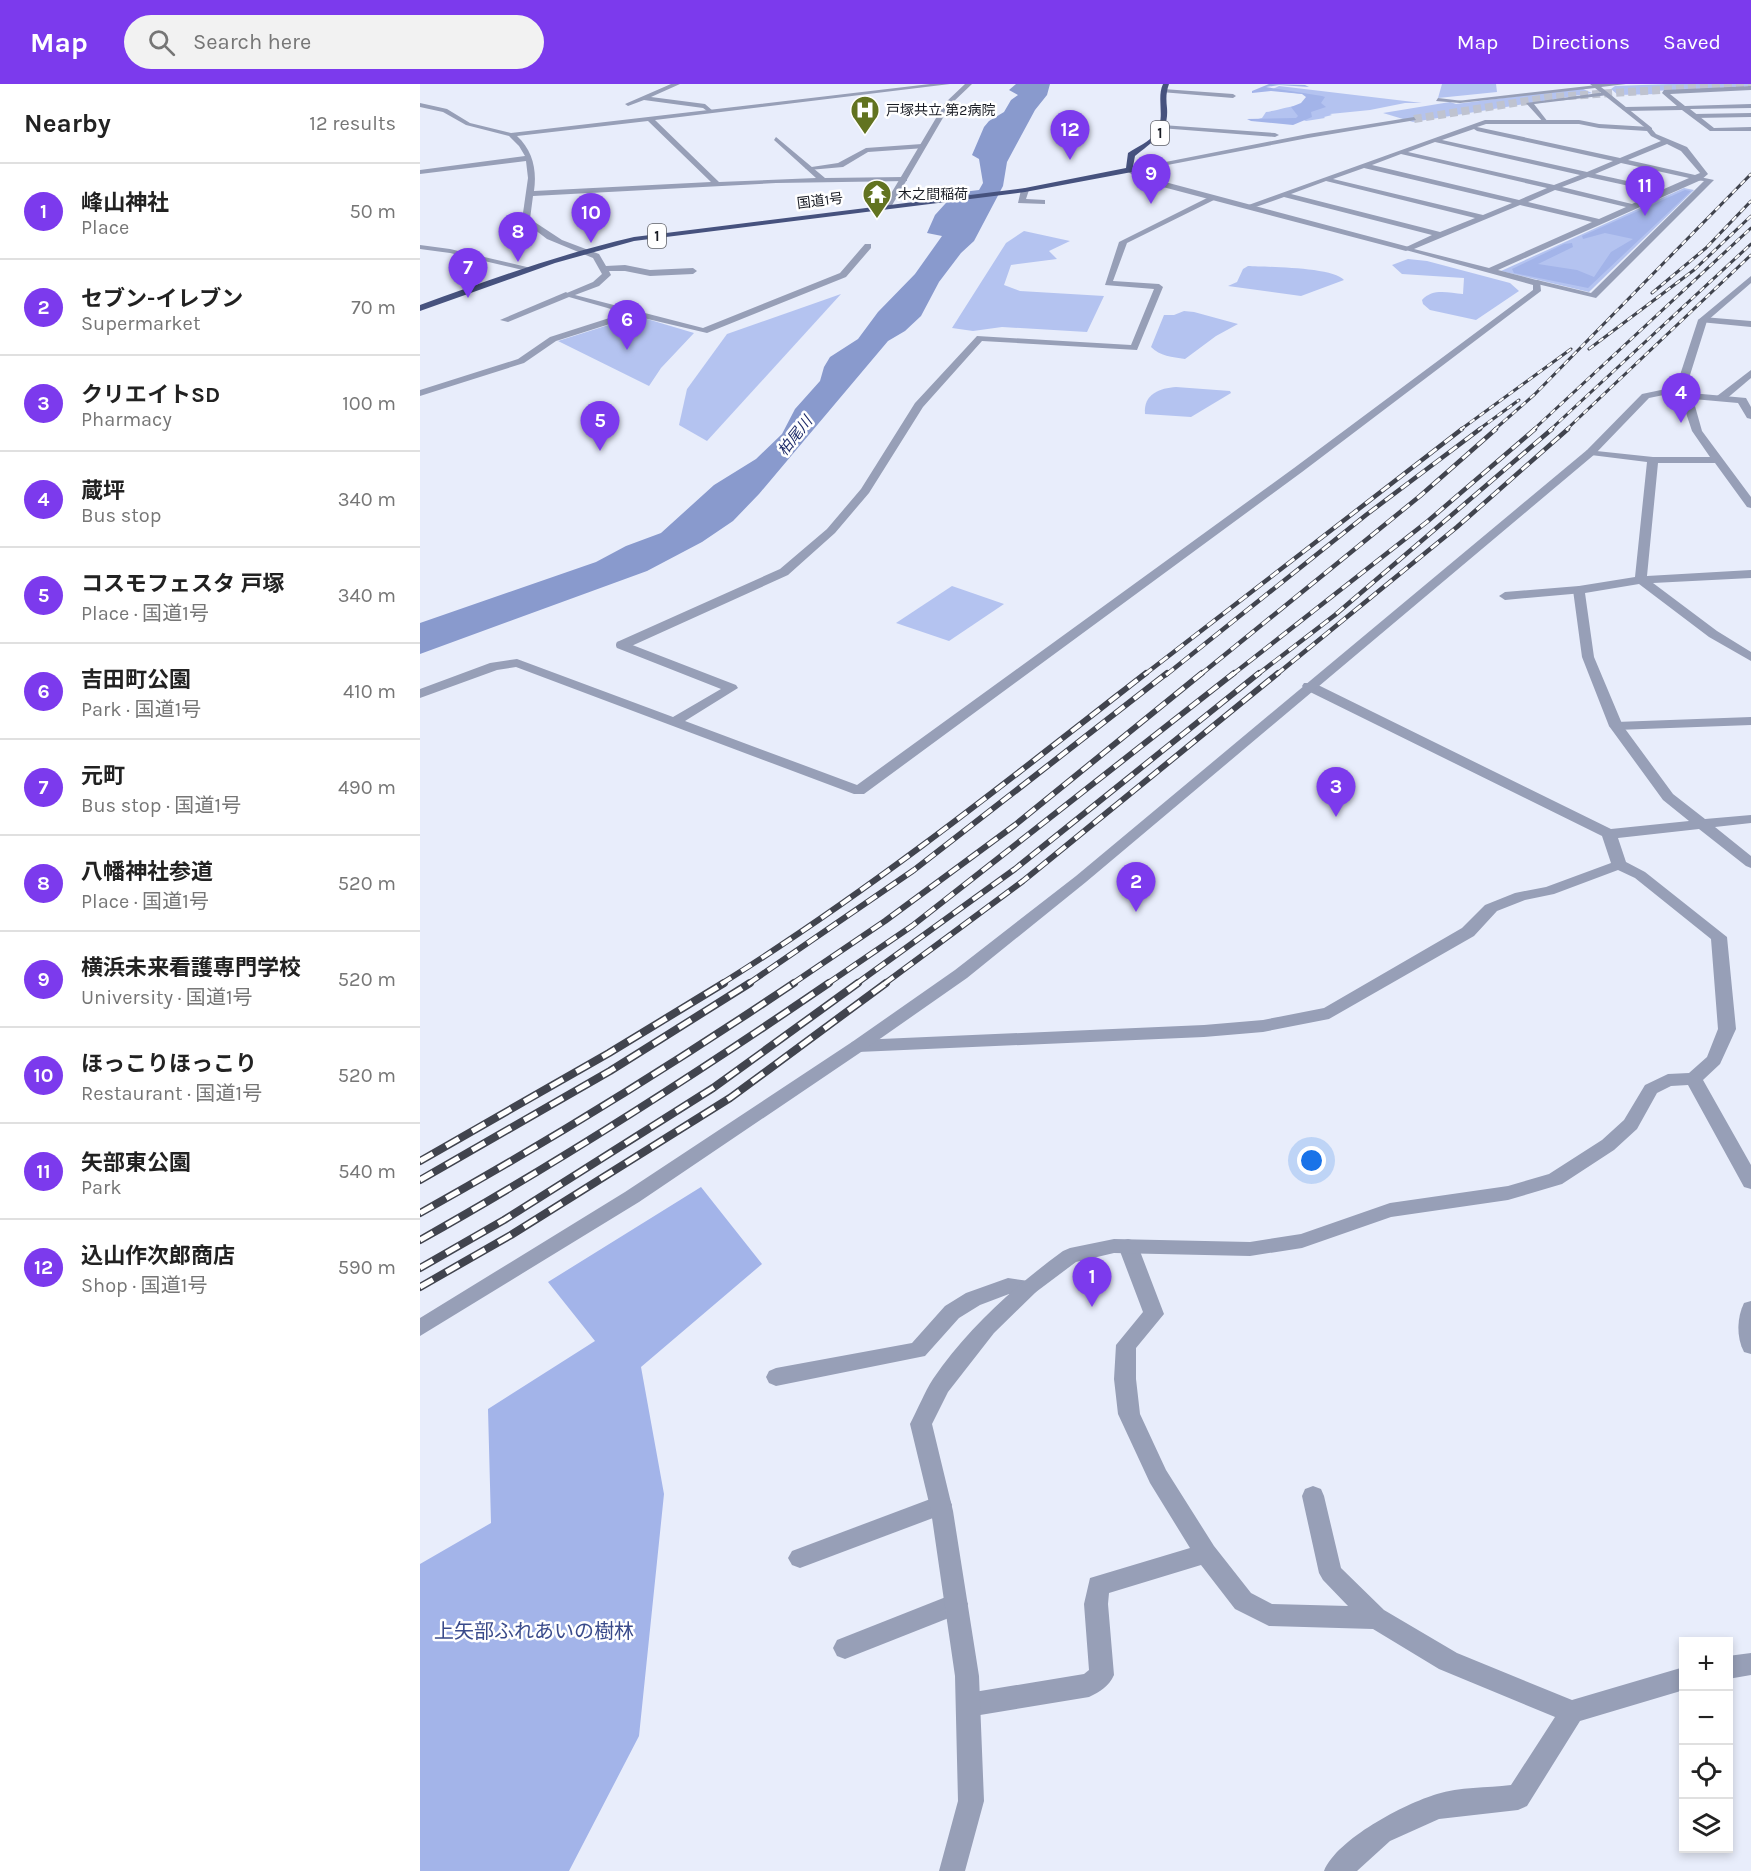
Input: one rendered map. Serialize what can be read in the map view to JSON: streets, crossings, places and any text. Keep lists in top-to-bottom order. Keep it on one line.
{"streets":{"highway":["1","国道1号"]},"crossings":[["1","国道1号"]],"water":["柏尾川"],"parks":["上矢部ふれあいの樹林"],"places":{"hospital":["戸塚共立 第2病院"],"temple":["木之間稲荷"]},"page":{"header":"Map","search":"Search here","nav":["Map","Directions","Saved"],"heading":["Nearby","12 results"],"pins":["12","9","11","10","8","7","6","4","5","3","2","1"],"list":[{"mark":"1","name":"峰山神社","note":"Place","value":"50 m"},{"mark":"2","name":"セブン-イレブン","note":"Supermarket","value":"70 m"},{"mark":"3","name":"クリエイトSD","note":"Pharmacy","value":"100 m"},{"mark":"4","name":"蔵坪","note":"Bus stop","value":"340 m"},{"mark":"5","name":"コスモフェスタ 戸塚","note":"Place · 国道1号","value":"340 m"},{"mark":"6","name":"吉田町公園","note":"Park · 国道1号","value":"410 m"},{"mark":"7","name":"元町","note":"Bus stop · 国道1号","value":"490 m"},{"mark":"8","name":"八幡神社参道","note":"Place · 国道1号","value":"520 m"},{"mark":"9","name":"横浜未来看護専門学校","note":"University · 国道1号","value":"520 m"},{"mark":"10","name":"ほっこりほっこり","note":"Restaurant · 国道1号","value":"520 m"},{"mark":"11","name":"矢部東公園","note":"Park","value":"540 m"},{"mark":"12","name":"込山作次郎商店","note":"Shop · 国道1号","value":"590 m"}],"map_buttons":["+","−"]}}
